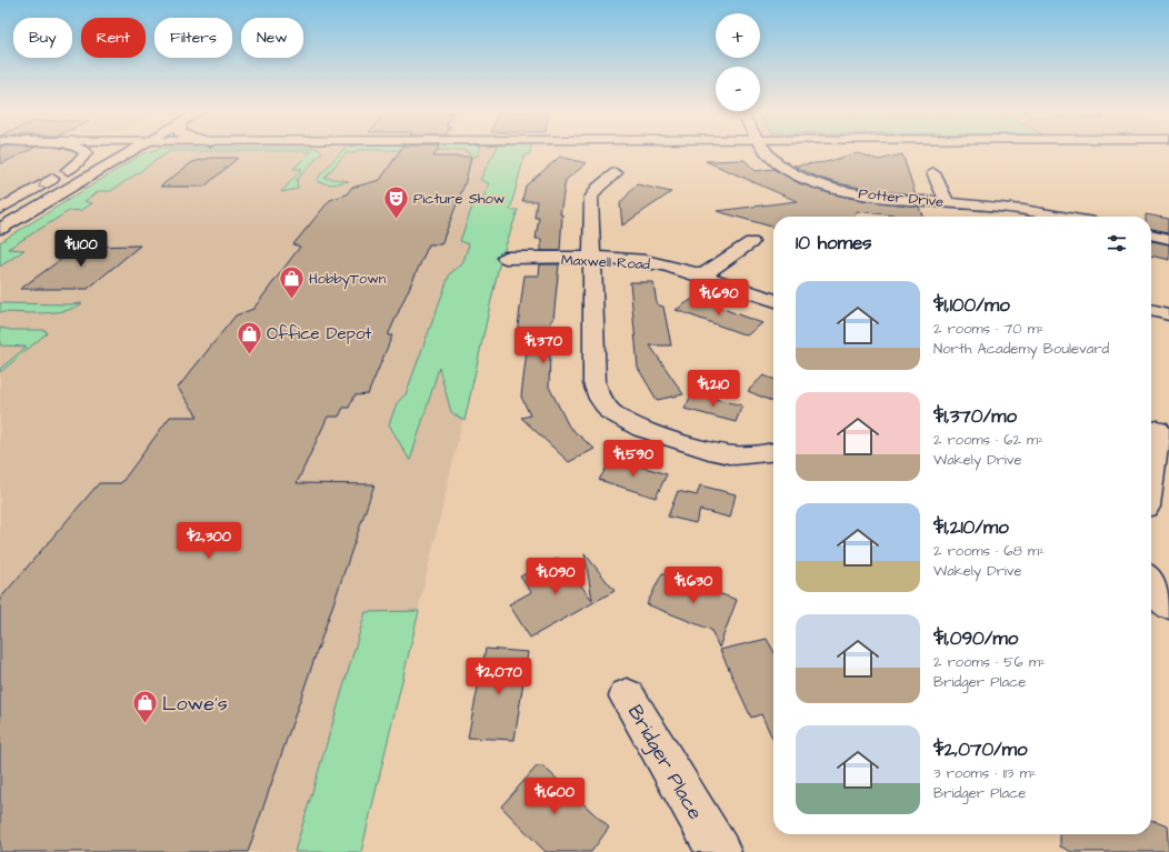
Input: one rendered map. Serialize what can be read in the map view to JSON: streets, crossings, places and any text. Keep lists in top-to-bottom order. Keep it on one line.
{"streets":{"main road":["Potter Drive","Maxwell Road","Bridger Place"]},"places":{"theatre":["Picture Show"],"shop":["HobbyTown","Office Depot","Lowe's"]},"page":{"map_buttons":["+","−"],"chip":["Buy","Rent","Filters","New"],"heading":"10 homes","price":["$1,100","$1,690","$1,370","$1,210","$1,590","$2,300","$1,090","$1,630","$2,070","$1,600"],"list":[{"name":"$1,100/mo","note":"2 rooms · 70 m² · North Academy Boulevard"},{"name":"$1,370/mo","note":"2 rooms · 62 m² · Wakely Drive"},{"name":"$1,210/mo","note":"2 rooms · 68 m² · Wakely Drive"},{"name":"$1,090/mo","note":"2 rooms · 56 m² · Bridger Place"},{"name":"$2,070/mo","note":"3 rooms · 113 m² · Bridger Place"}]}}
